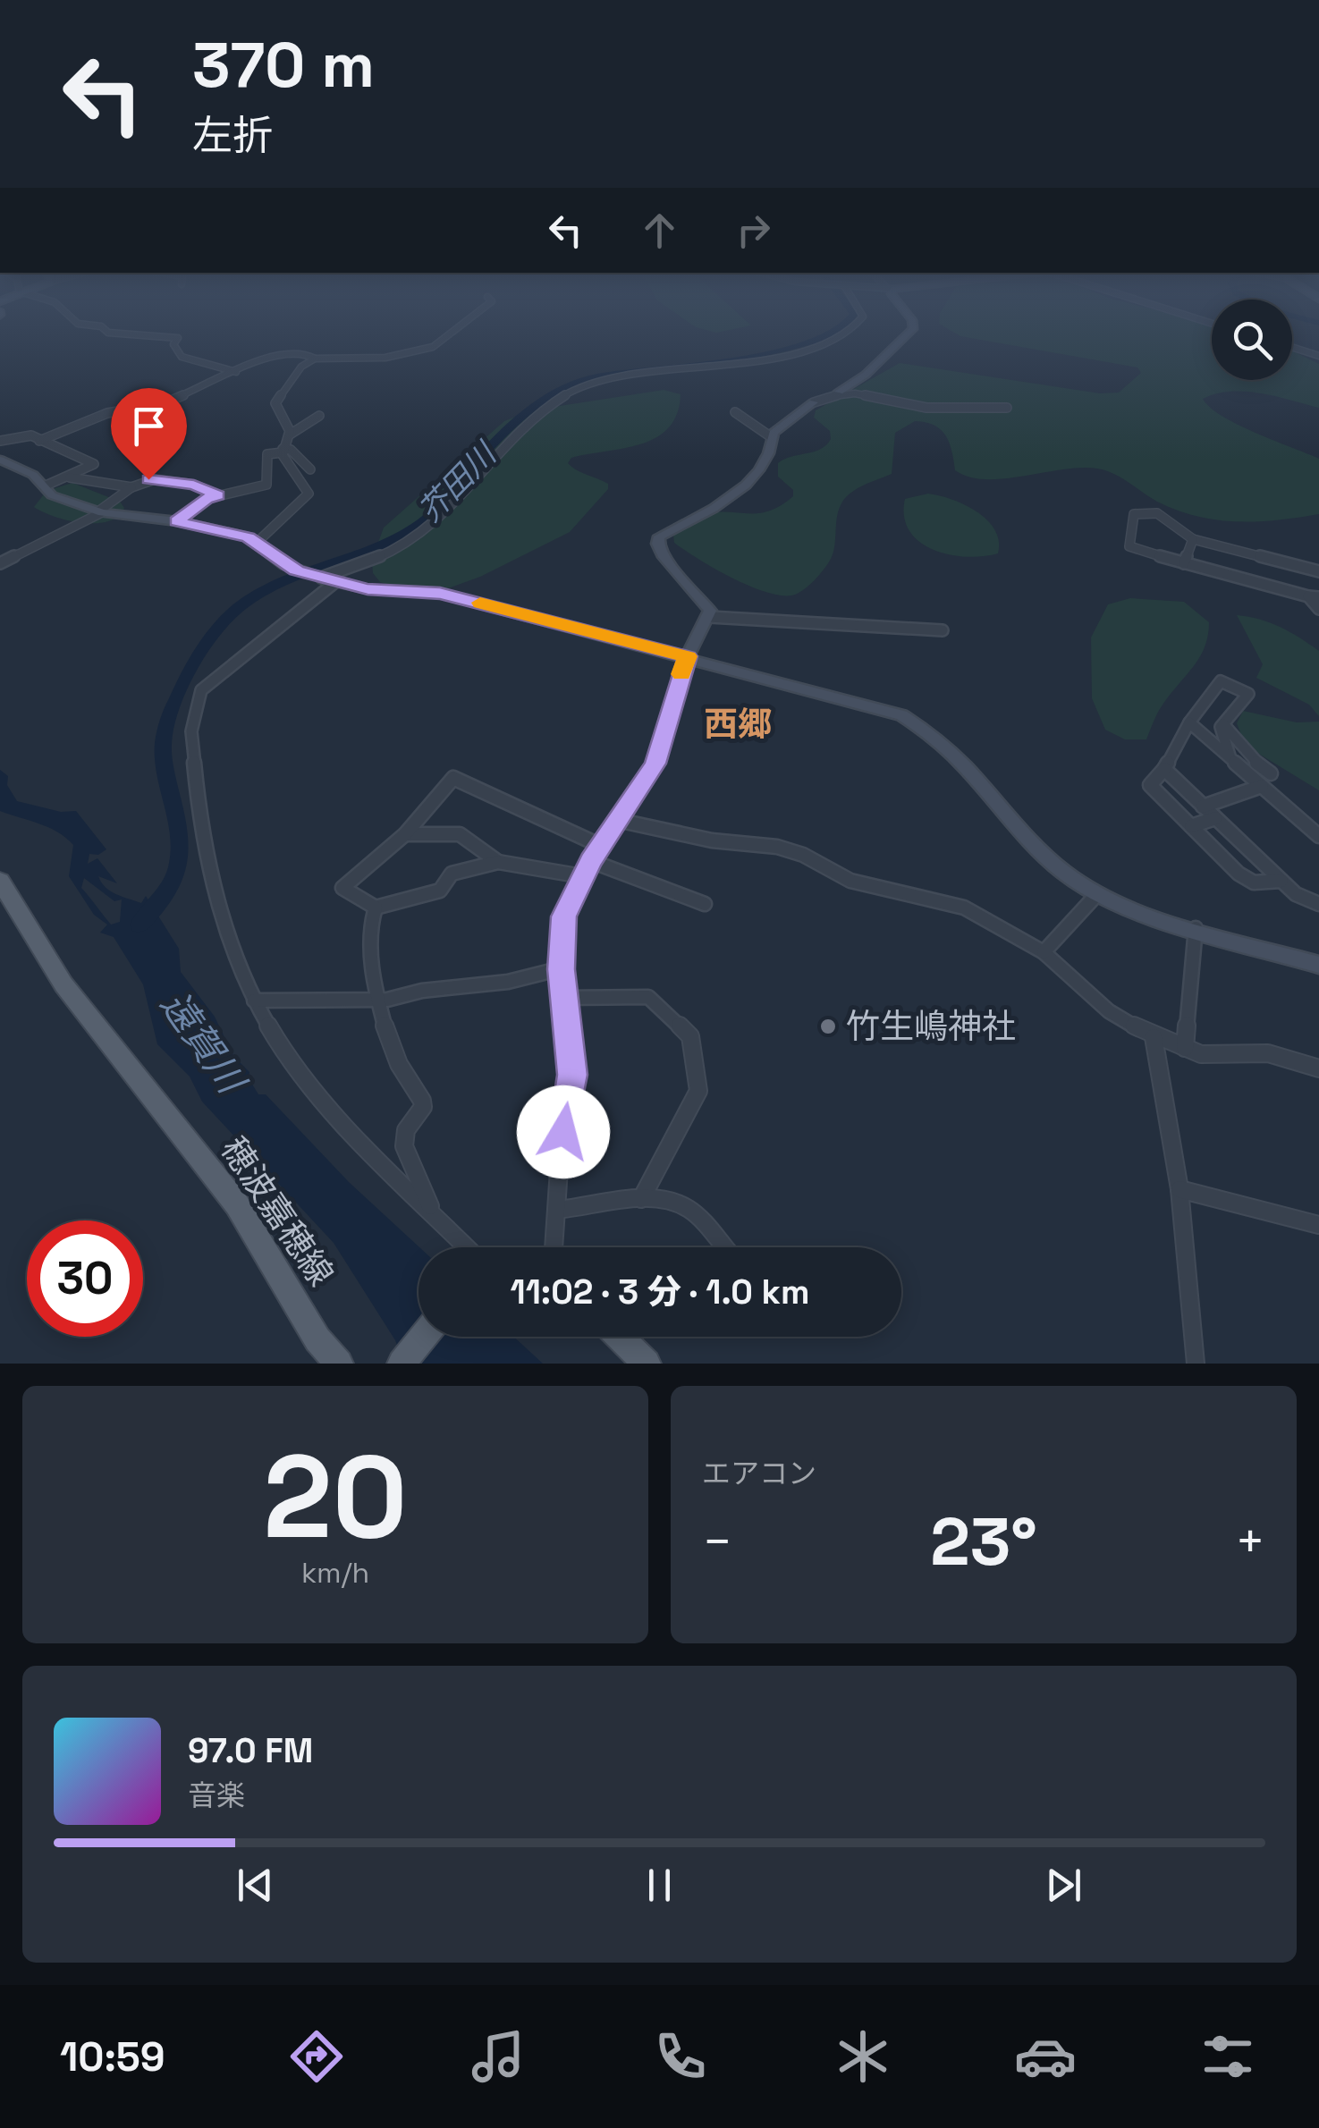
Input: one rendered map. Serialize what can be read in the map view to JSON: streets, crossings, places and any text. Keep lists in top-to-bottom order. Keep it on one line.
{"streets":{"main road":["穂波嘉穂線"]},"districts":["西郷"],"water":["芥田川","遠賀川"],"places":["竹生嶋神社"],"page":{"turn":["370 m","左折"],"limit":"30","trip":"11:02 · 3 分 · 1.0 km","tile":[["20","km/h"],"エアコン"],"heat":["−","23°","+"],"song":["97.0 FM","音楽"],"tabs":"10:59"}}
